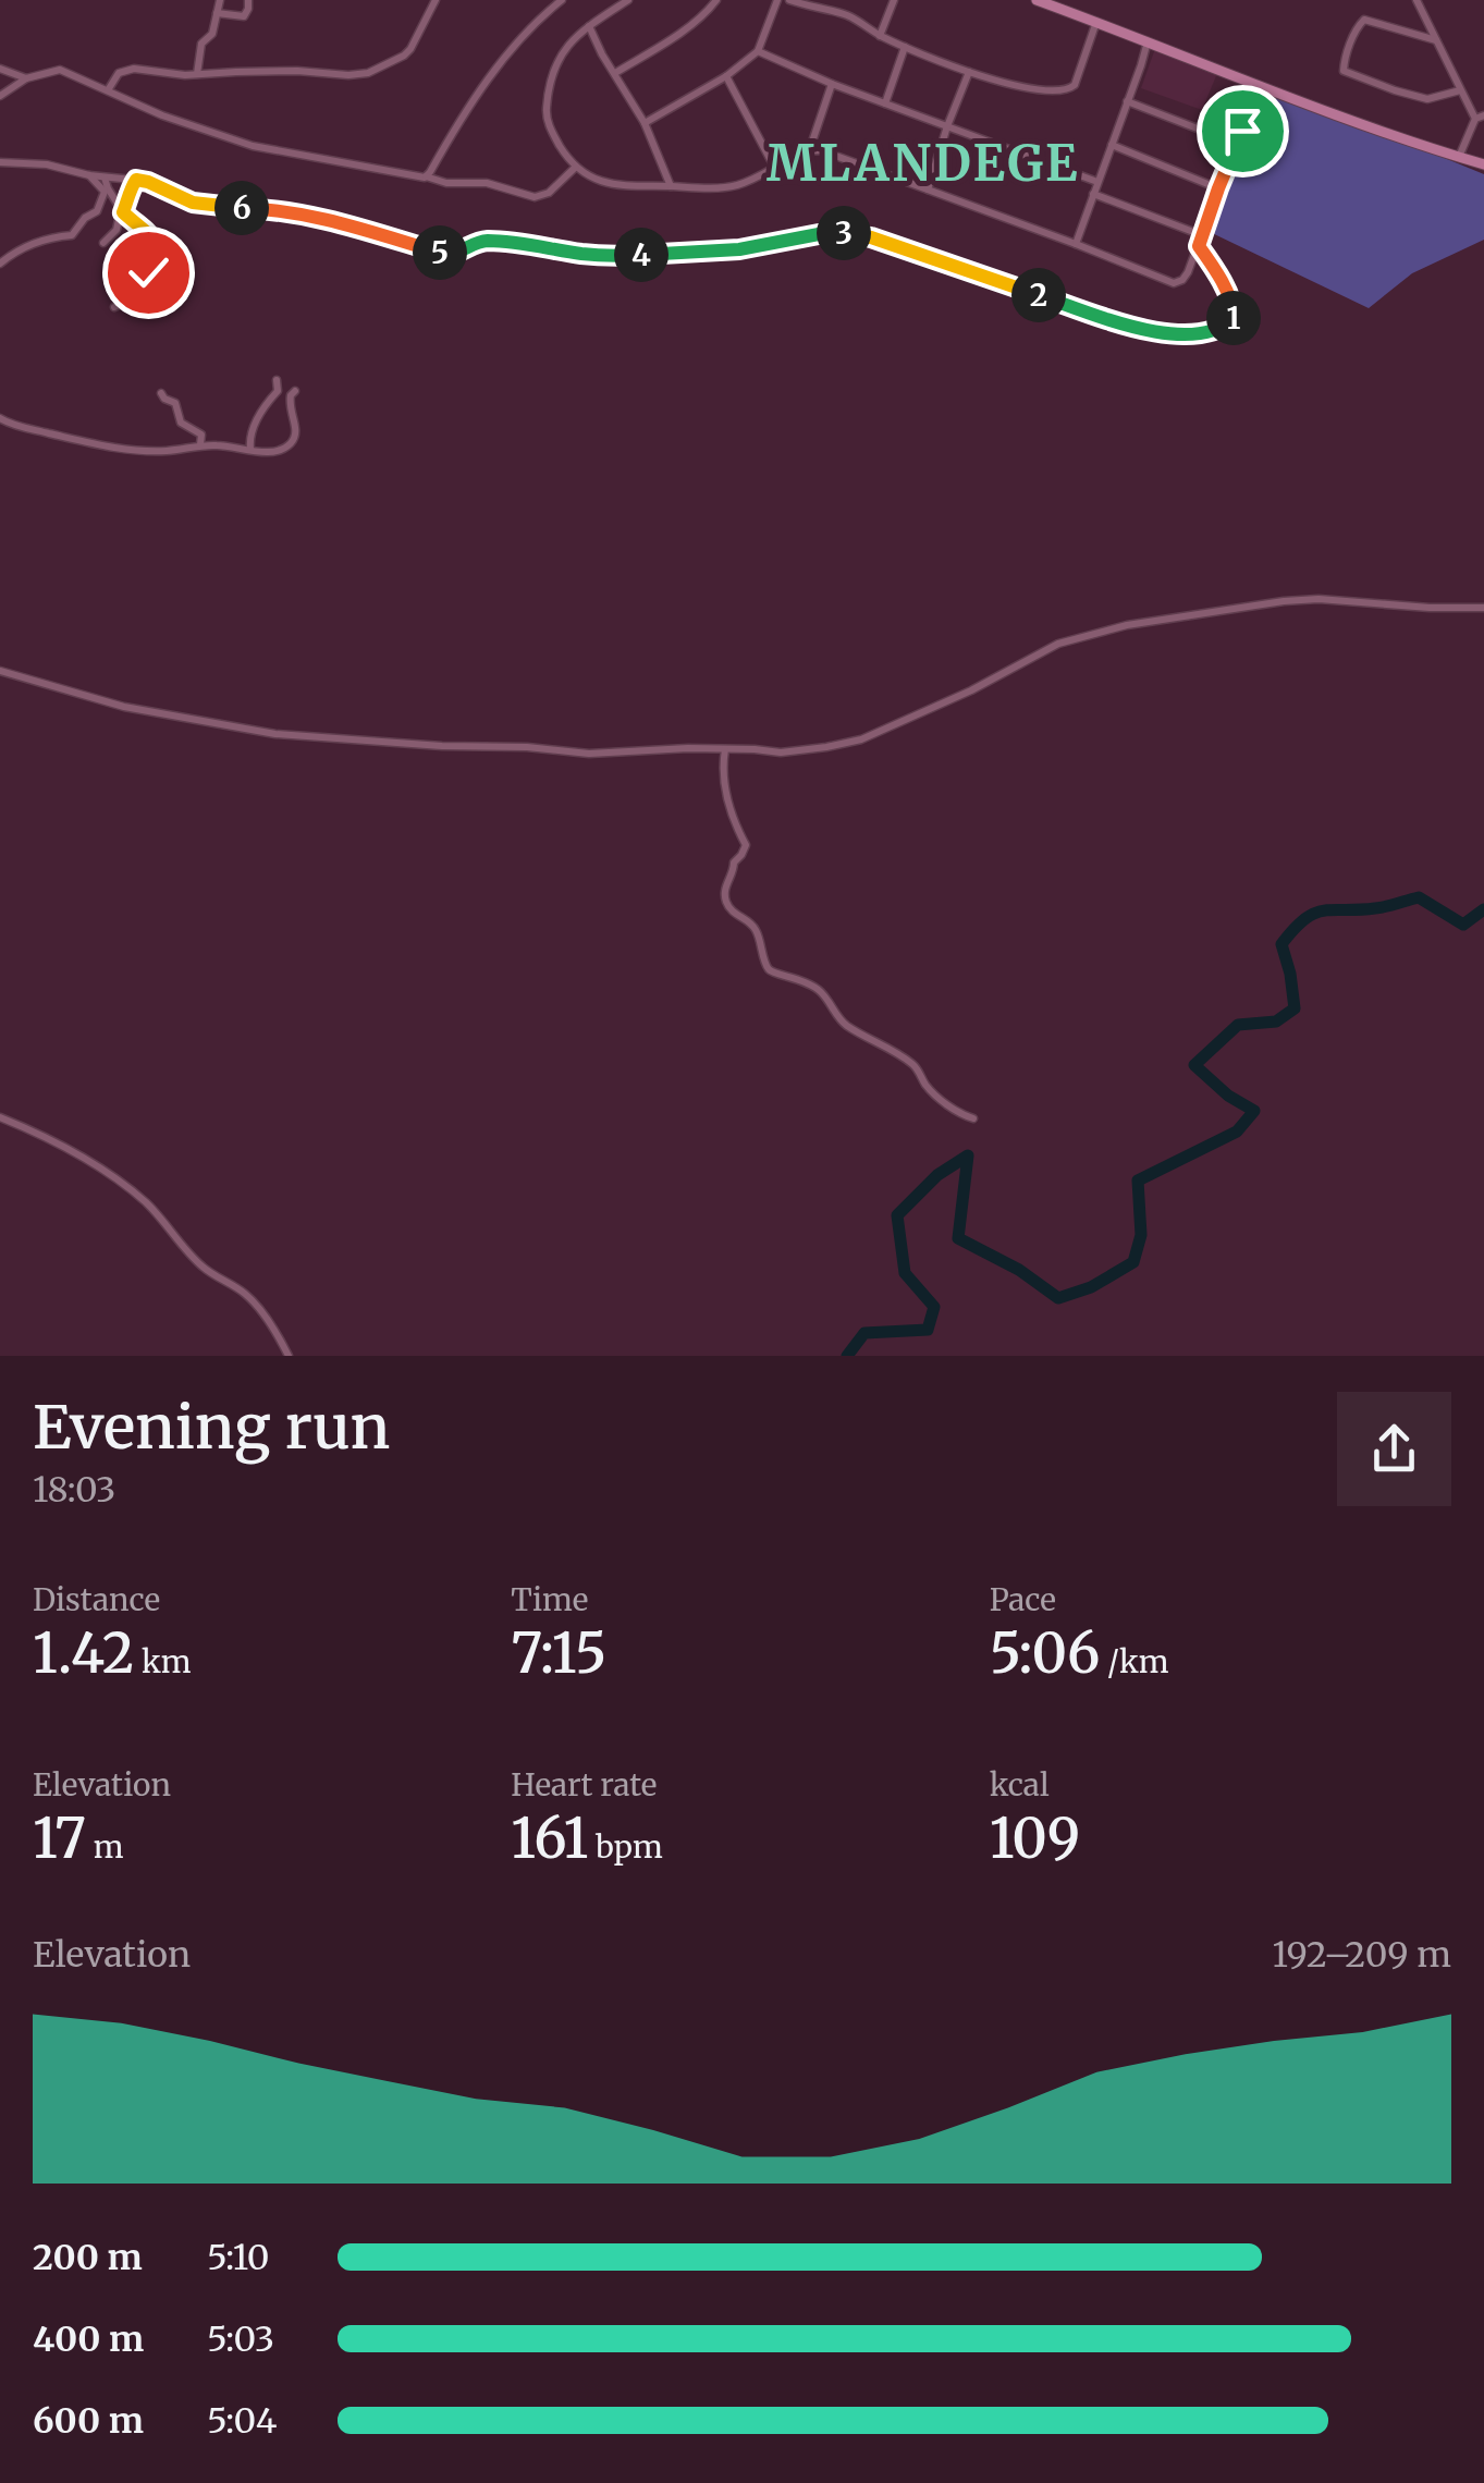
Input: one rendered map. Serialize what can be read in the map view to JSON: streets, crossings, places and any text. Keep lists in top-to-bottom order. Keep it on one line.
{"districts":["MLANDEGE"],"page":{"pins":["6","3","5","4","2","1"],"heading":["Evening run","18:03"],"stats":[["Distance","1.42 km"],["Time","7:15"],["Pace","5:06 /km"],["Elevation","17 m"],["Heart rate","161 bpm"],["kcal","109"]],"chart":["Elevation","192–209 m"],"list":[{"name":"200 m","note":"5:10"},{"name":"400 m","note":"5:03"},{"name":"600 m","note":"5:04"}]}}
